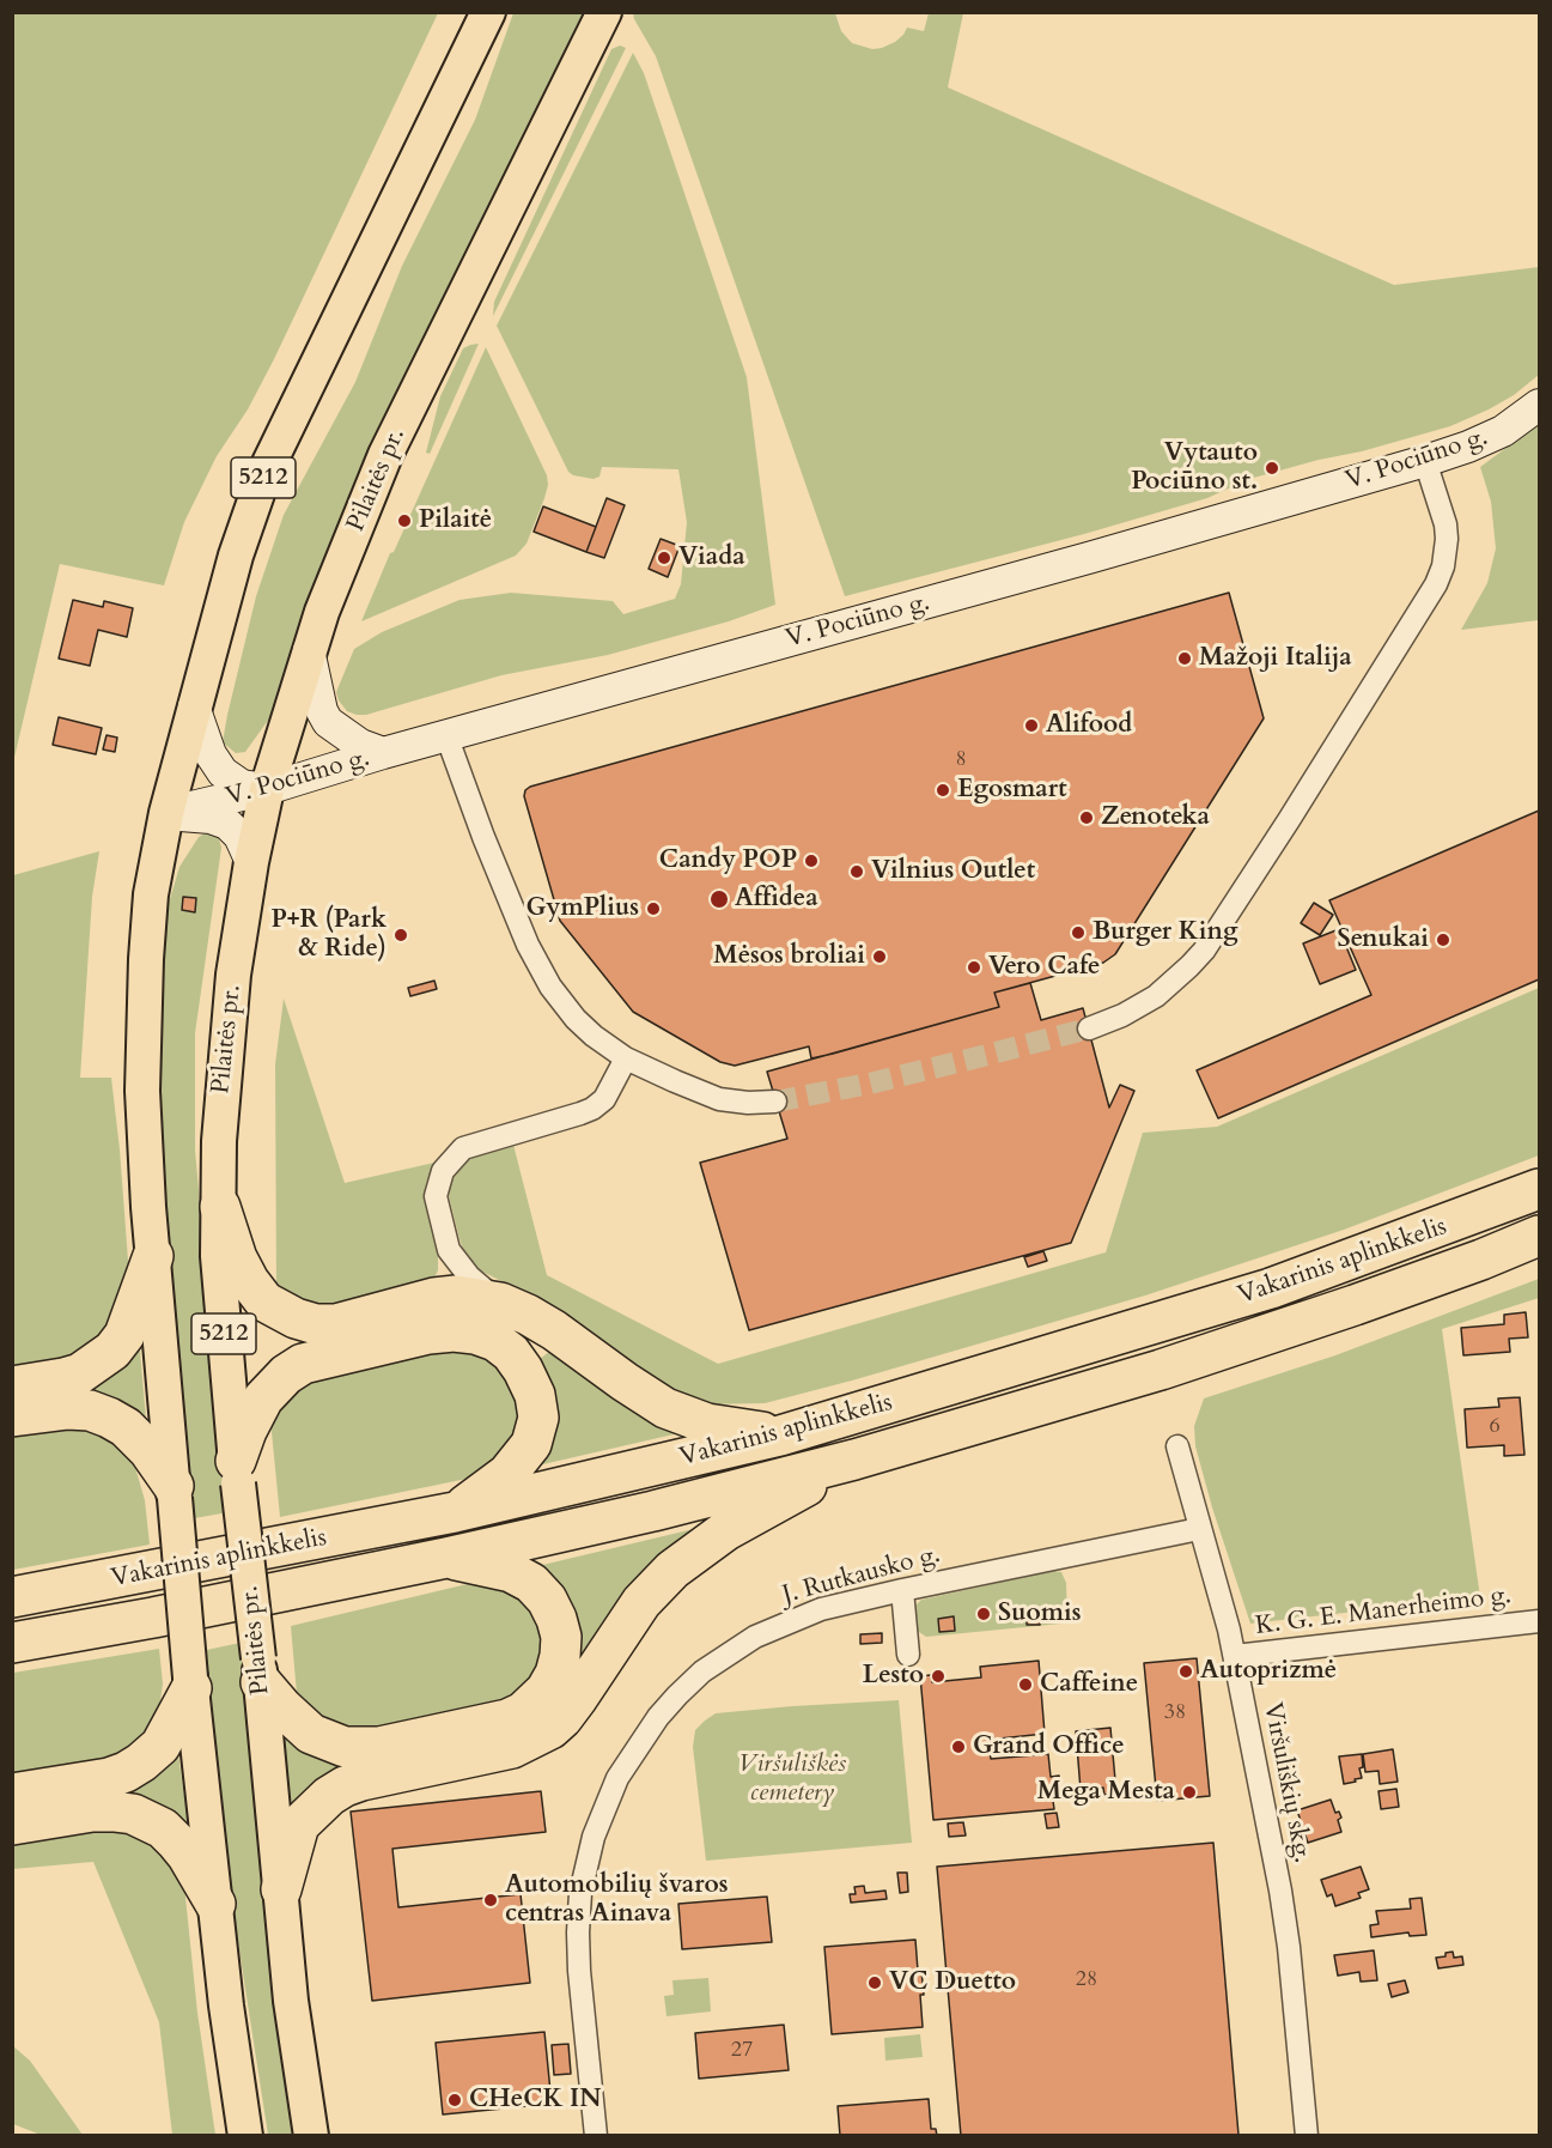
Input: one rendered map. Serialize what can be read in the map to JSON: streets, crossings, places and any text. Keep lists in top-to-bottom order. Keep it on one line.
{"streets":{"highway":["Vakarinis aplinkkelis"],"main road":["V. Pociūno g.","5212","Pilaitės pr."],"street":["J. Rutkausko g.","K. G. E. Manerheimo g.","Viršuliškių skg."]},"crossings":[["V. Pociūno g.","5212"],["V. Pociūno g.","Pilaitės pr."],["J. Rutkausko g.","Viršuliškių skg."],["K. G. E. Manerheimo g.","Viršuliškių skg."]],"parks":["Viršuliškės cemetery"],"places":["Vytauto Pociūno st.","Pilaitė","Viada","Mažoji Italija","Alifood","Egosmart","Zenoteka","Candy POP","Vilnius Outlet","Affidea","GymPlius","Burger King","P+R (Park & Ride)","Senukai","Mėsos broliai","Vero Cafe","Suomis","Autoprizmė","Lesto","Caffeine","Grand Office","Mega Mesta","Automobilių švaros centras Ainava","VC Duetto","CHeCK IN"],"house_numbers":["8","6","38","28","27"]}
